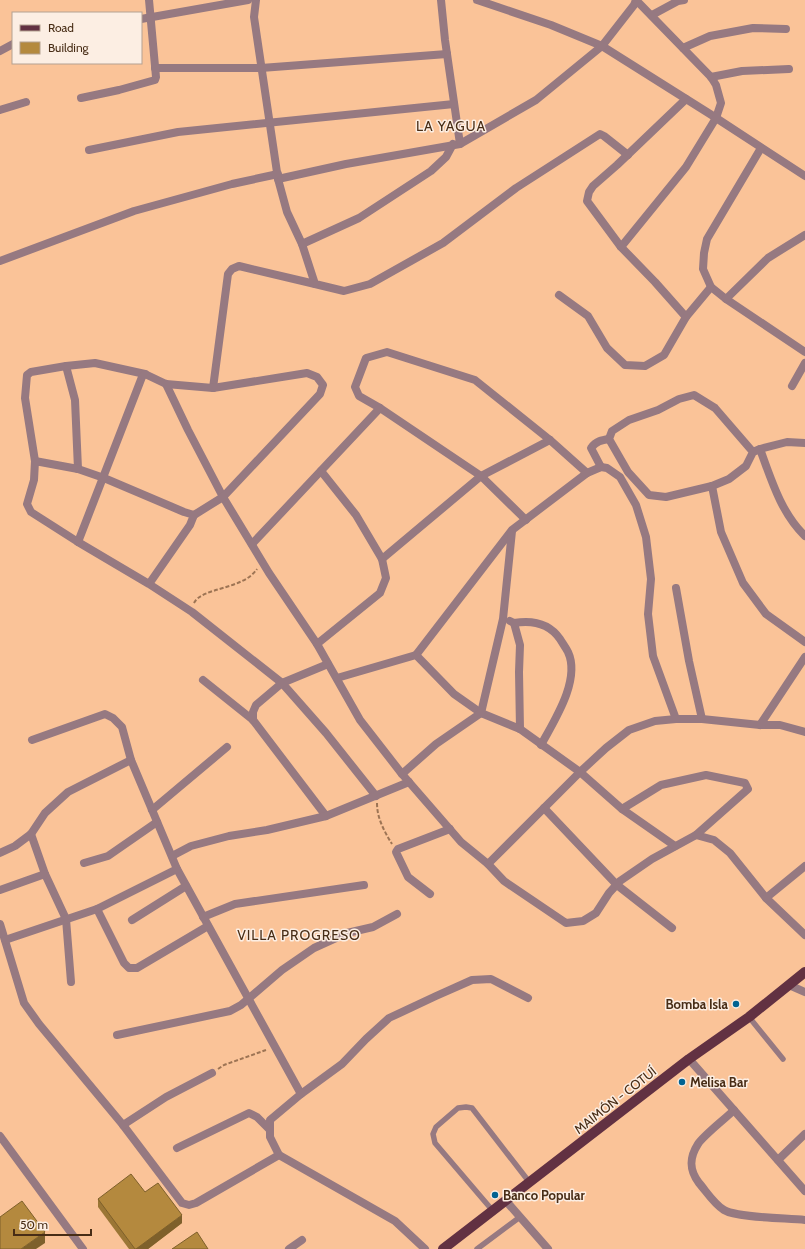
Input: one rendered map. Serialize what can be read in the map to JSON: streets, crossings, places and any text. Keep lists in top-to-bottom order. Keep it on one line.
{"streets":{"main road":["MAIMÓN - COTUÍ"]},"districts":["LA YAGUA","VILLA PROGRESO"],"places":["Bomba Isla","Melisa Bar","Banco Popular"],"legend":["Road","Building"],"scale_bar":"50 m"}
